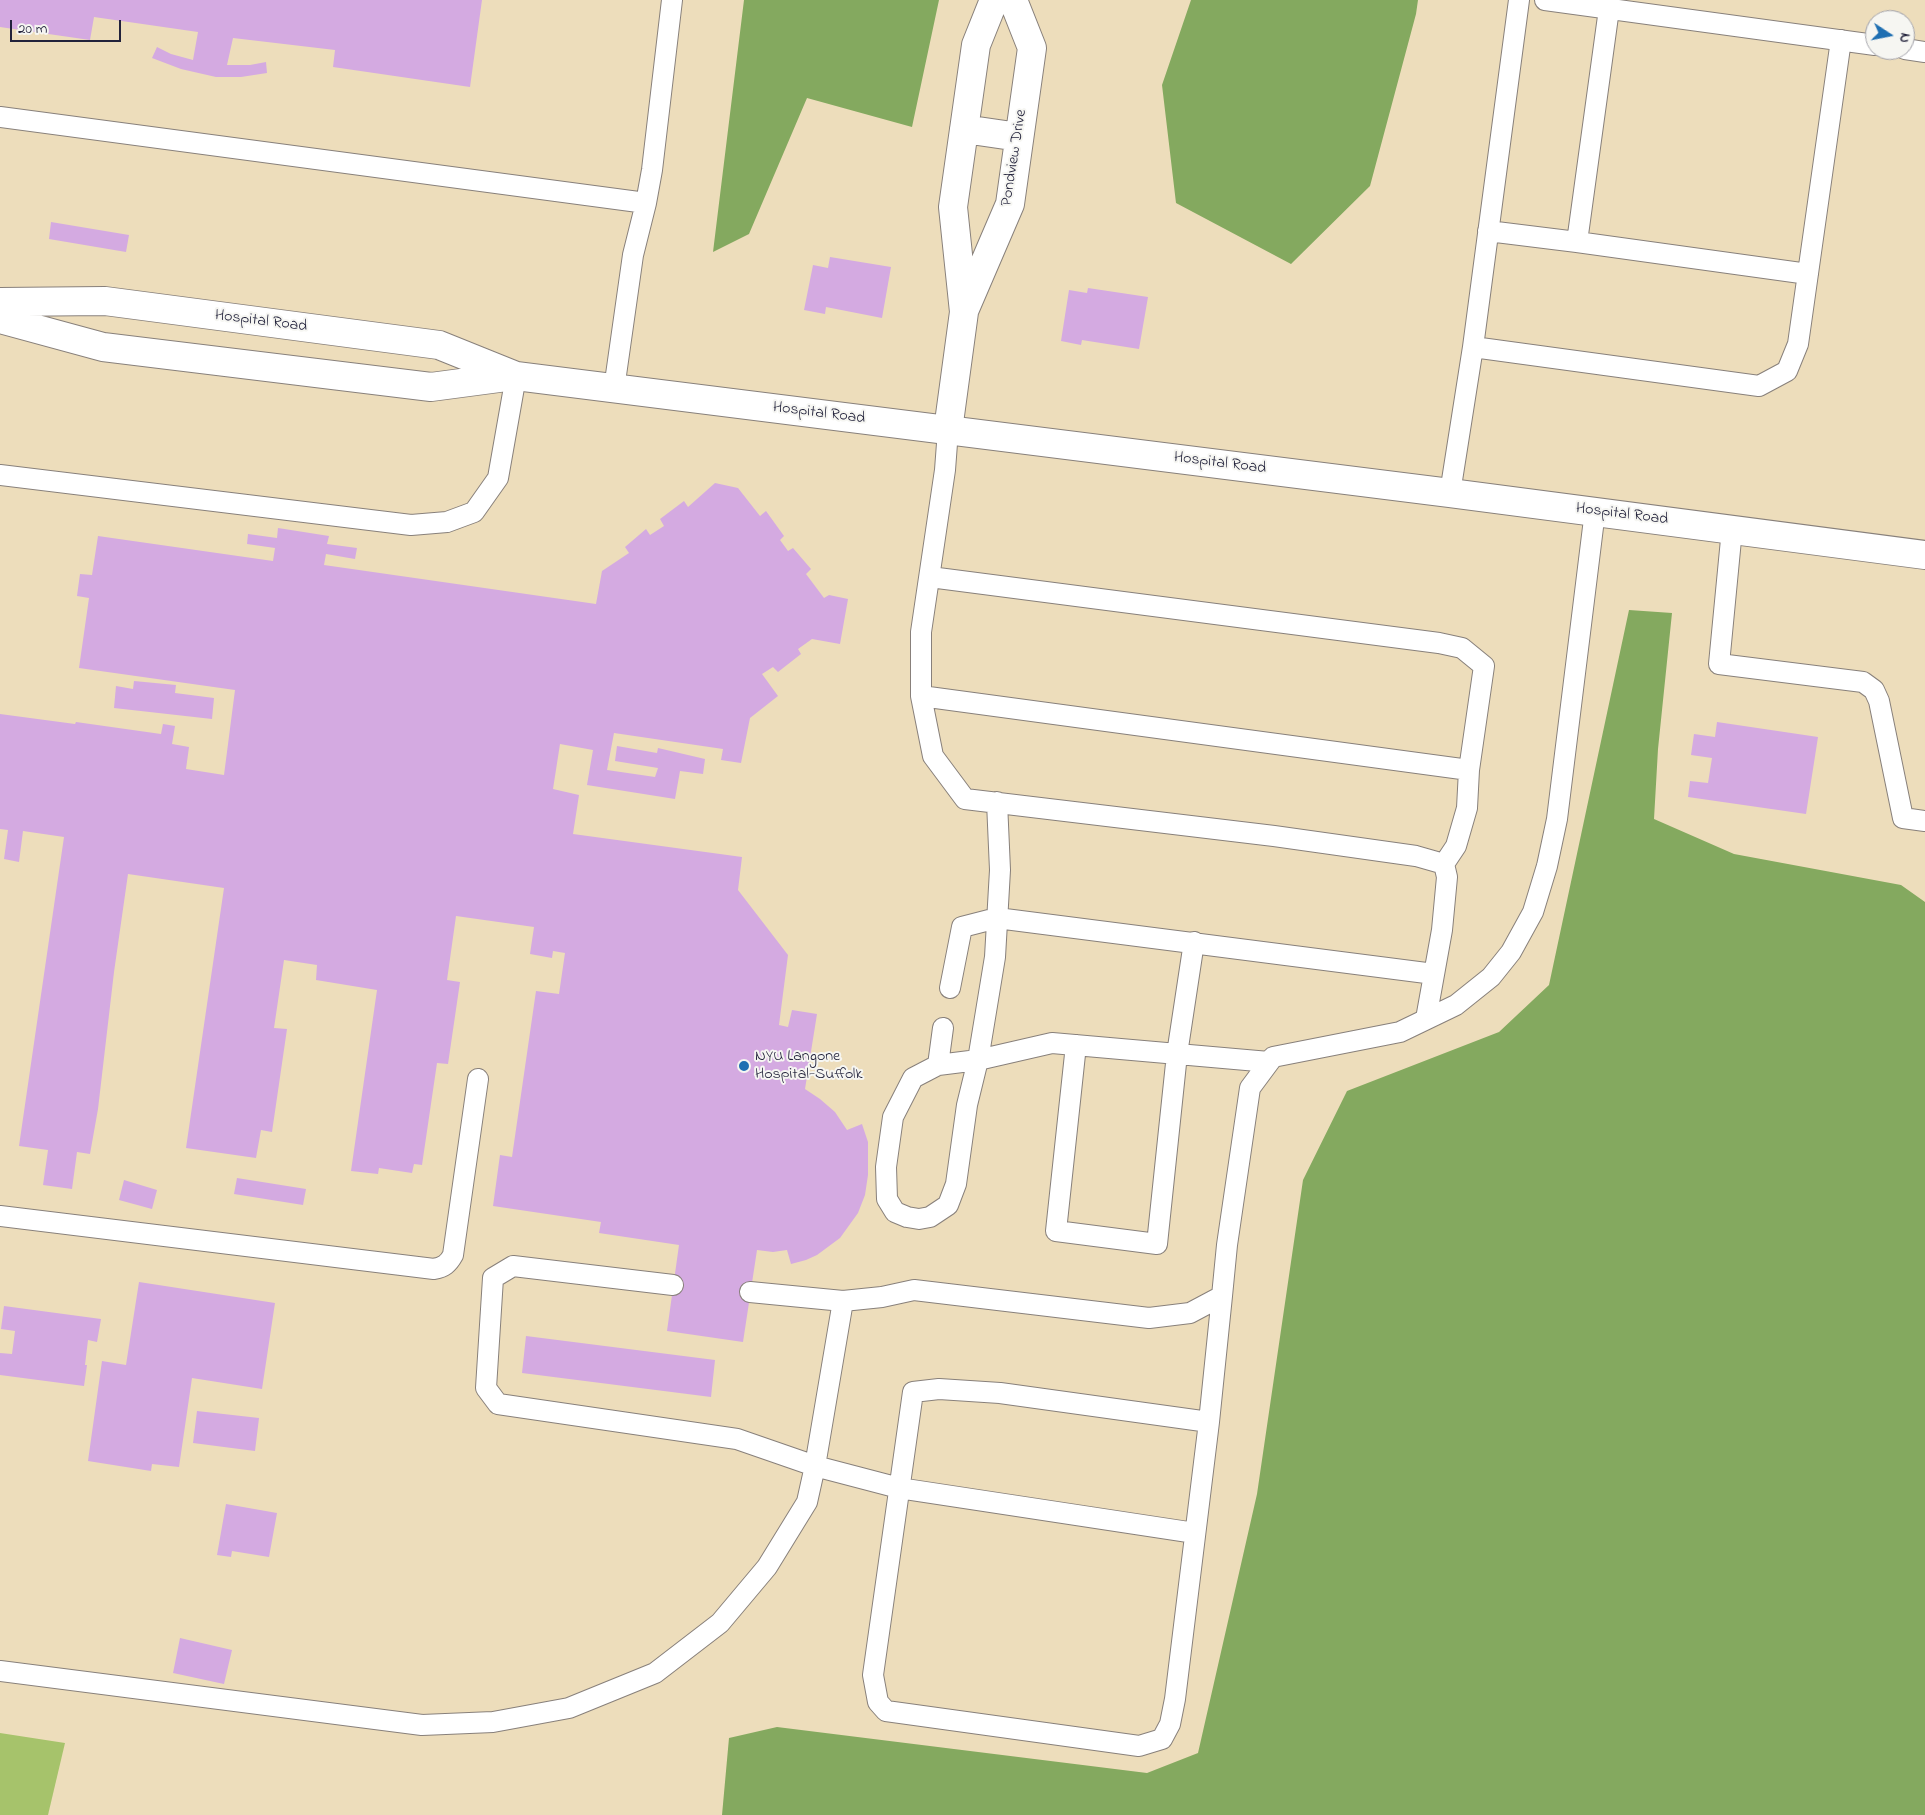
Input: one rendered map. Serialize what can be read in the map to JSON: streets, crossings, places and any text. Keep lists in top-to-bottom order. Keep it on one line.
{"streets":{"street":["Pondview Drive","Hospital Road"]},"crossings":[["Pondview Drive","Hospital Road"]],"places":["NYU Langone Hospital-Suffolk"],"scale_bar":"20 m","north":"right"}
